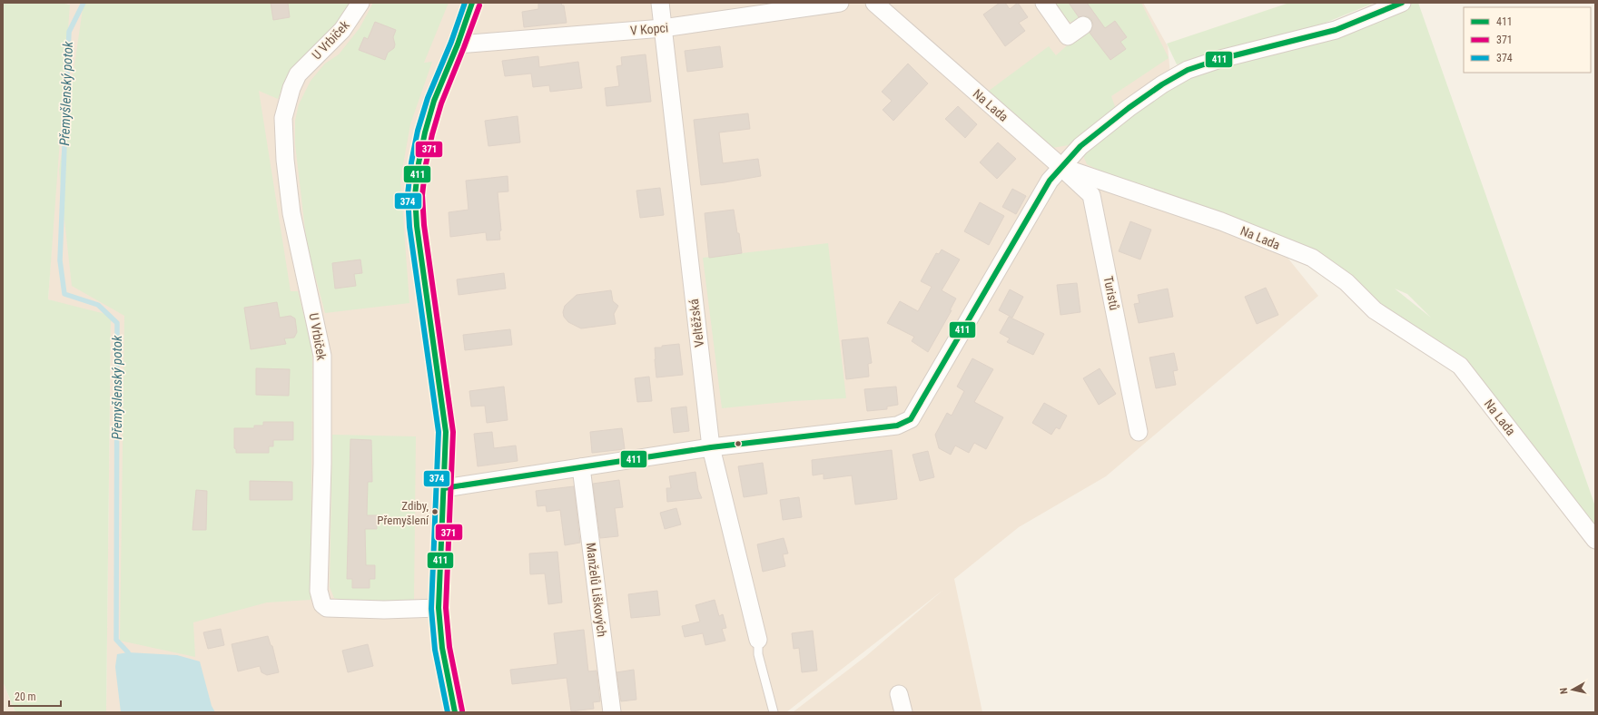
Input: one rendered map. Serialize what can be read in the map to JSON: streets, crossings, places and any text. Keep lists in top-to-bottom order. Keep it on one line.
{"streets":{"street":["V Kopci","U Vrbiček","Na Lada","Turistů","Veltěžská","Manželů Liškových"]},"crossings":[["V Kopci","Veltěžská"],["Na Lada","Turistů"]],"water":["Přemyšlenský potok"],"places":["Zdiby, Přemyšlení"],"lines":["transit line 411","transit line 374","transit line 371"],"legend":["411","371","374"],"scale_bar":"20 m","north":"left"}
